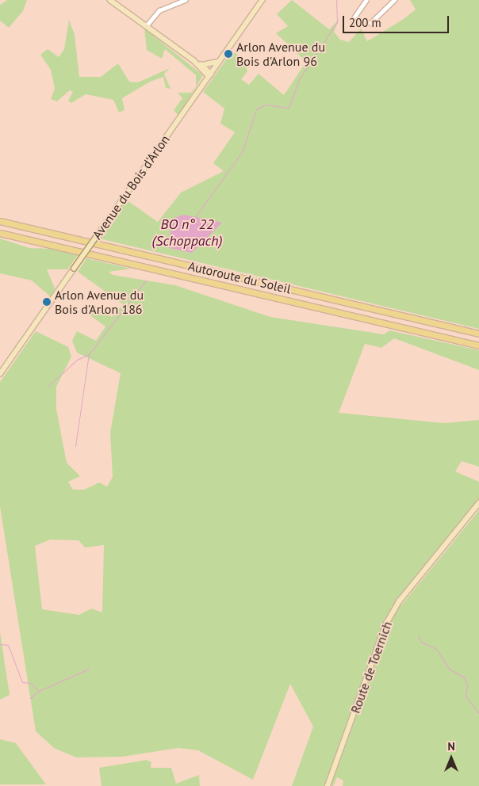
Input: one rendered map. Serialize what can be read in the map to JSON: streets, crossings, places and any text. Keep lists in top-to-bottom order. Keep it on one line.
{"streets":{"highway":["Autoroute du Soleil"],"main road":["Avenue du Bois d'Arlon","Route de Toernich"]},"water":["BO n° 22 (Schoppach)"],"places":["Arlon Avenue du Bois d'Arlon 96","Arlon Avenue du Bois d'Arlon 186"],"scale_bar":"200 m","north":"top"}
